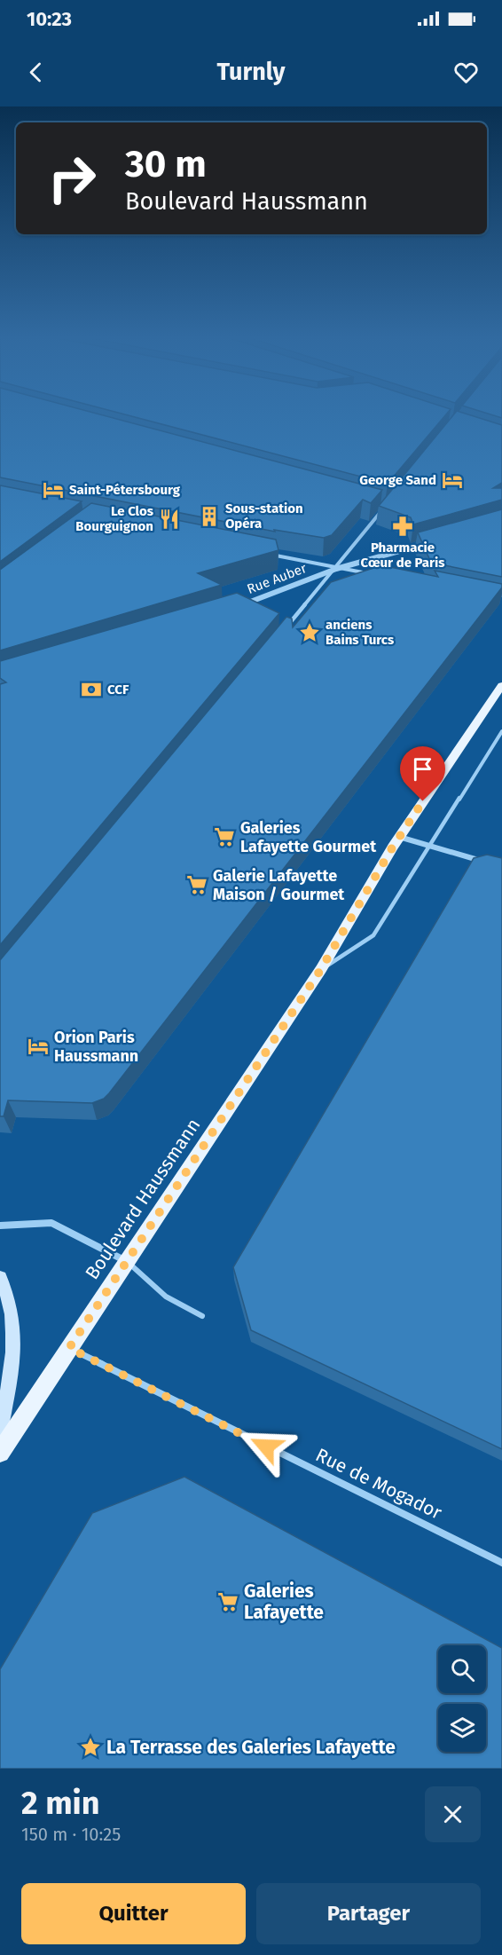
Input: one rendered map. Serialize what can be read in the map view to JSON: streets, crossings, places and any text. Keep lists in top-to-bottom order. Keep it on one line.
{"streets":{"main road":["Boulevard Haussmann"],"street":["Rue Auber","Rue de Mogador"]},"crossings":[["Boulevard Haussmann","Rue de Mogador"]],"places":{"hotel":["George Sand","Saint-Pétersbourg","Orion Paris Haussmann"],"building":["Sous-station Opéra"],"restaurant":["Le Clos Bourguignon"],"pharmacy":["Pharmacie Cœur de Paris"],"place":["anciens Bains Turcs","La Terrasse des Galeries Lafayette"],"bank":["CCF"],"supermarket":["Galeries Lafayette Gourmet","Galerie Lafayette Maison / Gourmet","Galeries Lafayette"]},"page":{"status":"10:23","header":"Turnly","turn":["30 m","Boulevard Haussmann"],"heading":["2 min","150 m · 10:25"],"buttons":["Quitter","Partager"]}}
